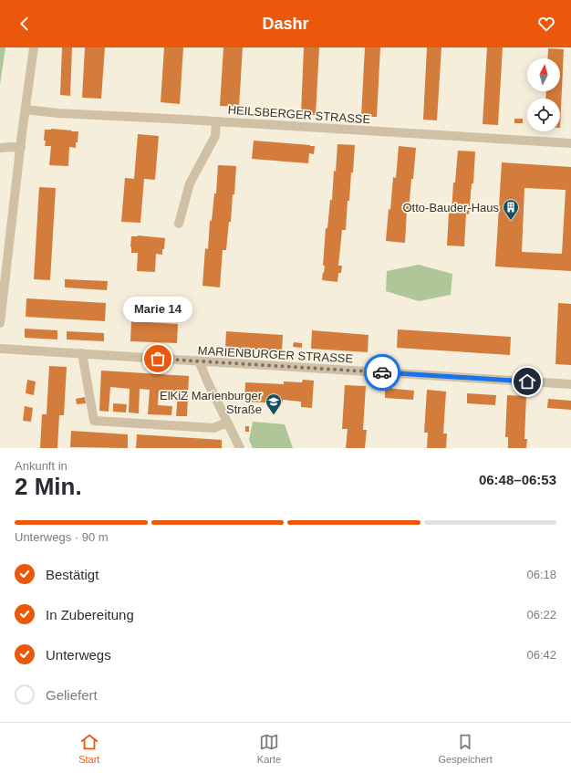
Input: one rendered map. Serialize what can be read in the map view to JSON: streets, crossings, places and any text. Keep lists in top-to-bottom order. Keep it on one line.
{"streets":{"street":["HEILSBERGER STRASSE","MARIENBURGER STRASSE"]},"places":{"building":["Otto-Bauder-Haus"],"other":["Marie 14"],"school or university":["ElKiZ Marienburger Straße"]},"north":"top","page":{"header":"Dashr","bubble":"Marie 14","heading":["2 Min.","Ankunft in","06:48–06:53"],"bar":"Unterwegs · 90 m","list":[["Bestätigt","06:18"],["In Zubereitung","06:22"],["Unterwegs","06:42"],"Geliefert"],"tabs":["Start","Karte","Gespeichert"]}}
